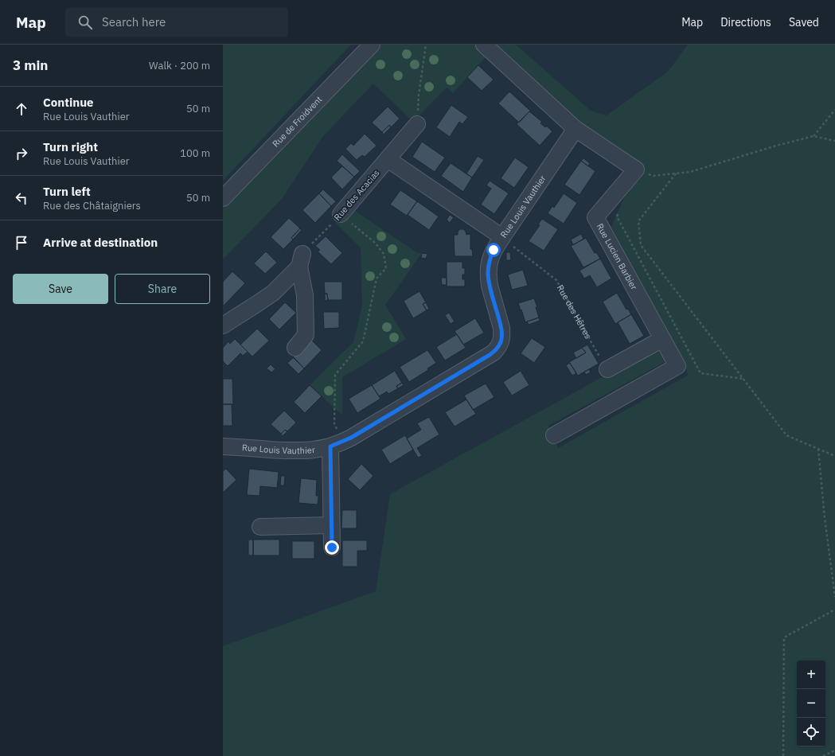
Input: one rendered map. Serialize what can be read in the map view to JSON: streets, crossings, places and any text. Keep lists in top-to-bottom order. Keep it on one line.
{"streets":{"street":["Rue de Froidvent","Rue des Acacias","Rue Louis Vauthier","Rue Lucien Barbier"],"path":["Rue des Hêtres"]},"crossings":[["Rue Louis Vauthier","Rue des Hêtres"]],"page":{"header":"Map","search":"Search here","nav":["Map","Directions","Saved"],"heading":["3 min","Walk · 200 m"],"list":[["Continue","Rue Louis Vauthier","50 m"],["Turn right","Rue Louis Vauthier","100 m"],["Turn left","Rue des Châtaigniers","50 m"],"Arrive at destination"],"buttons":["Save","Share"],"map_buttons":["+","−"]}}
